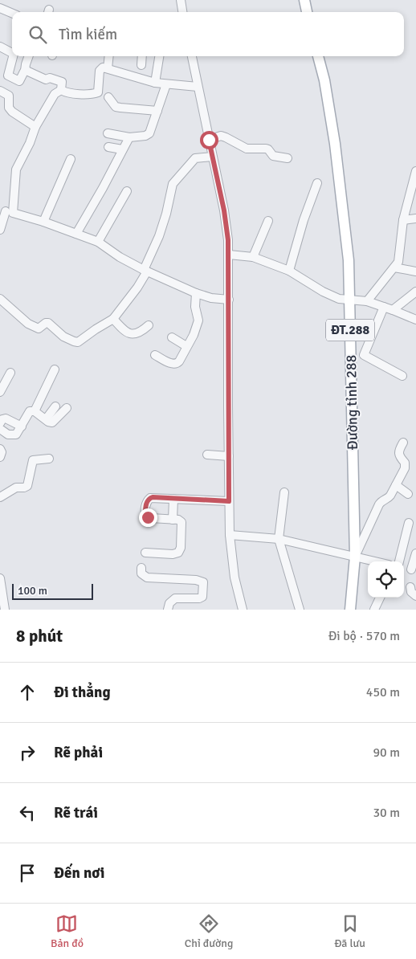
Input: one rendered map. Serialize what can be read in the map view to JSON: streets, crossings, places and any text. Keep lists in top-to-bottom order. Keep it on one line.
{"streets":{"main road":["ĐT.288","Đường tỉnh 288"]},"scale_bar":"100 m","page":{"search":"Tìm kiếm","scale":"100 m","heading":["8 phút","Đi bộ · 570 m"],"list":[["Đi thẳng","450 m"],["Rẽ phải","90 m"],["Rẽ trái","30 m"],"Đến nơi"],"nav":["Bản đồ","Chỉ đường","Đã lưu"]}}
